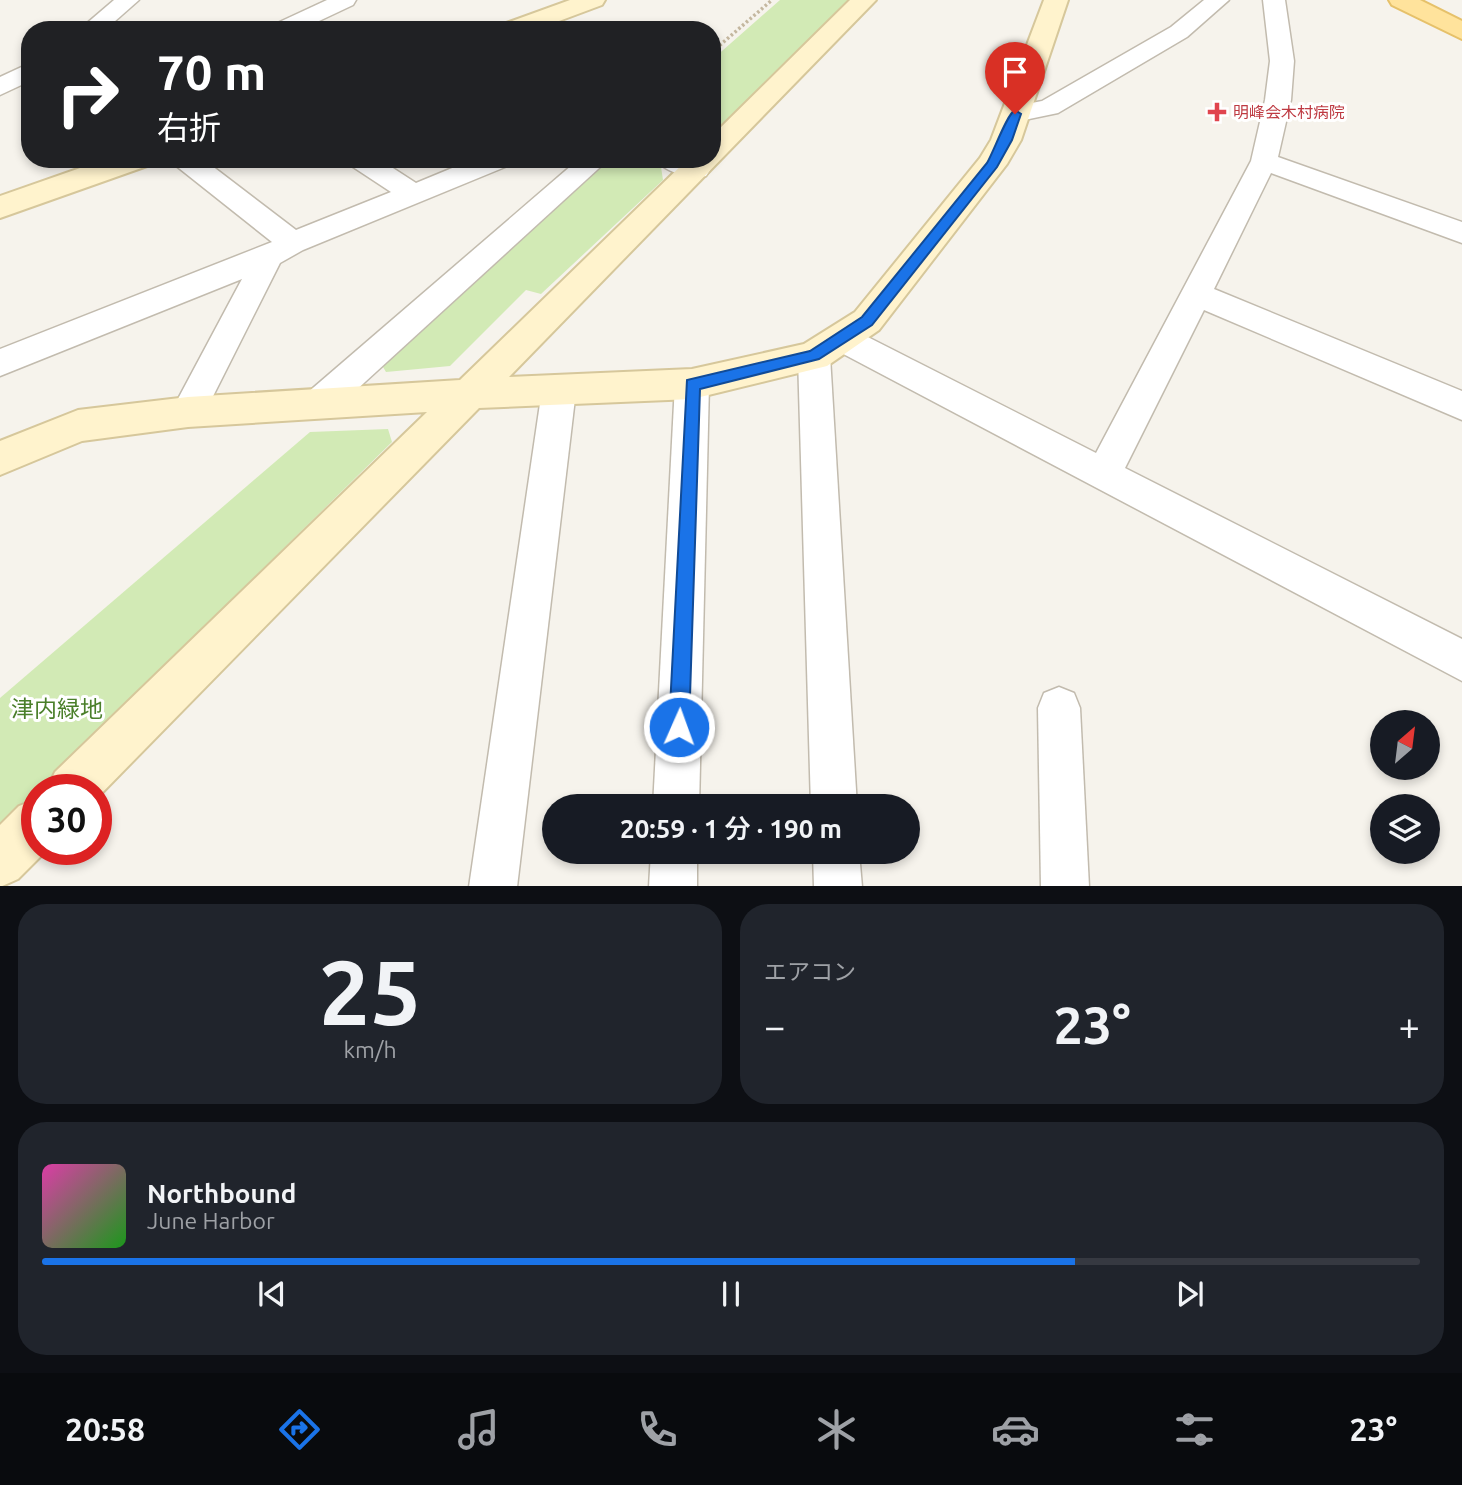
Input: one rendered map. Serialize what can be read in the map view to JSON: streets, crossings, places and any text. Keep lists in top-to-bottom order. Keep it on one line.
{"parks":["津内緑地"],"places":{"health":["明峰会木村病院"]},"north":"top right","page":{"turn":["70 m","右折"],"limit":"30","trip":"20:59 · 1 分 · 190 m","tile":[["25","km/h"],"エアコン"],"heat":["−","23°","+"],"song":["Northbound","June Harbor"],"tabs":["20:58","23°"]}}
